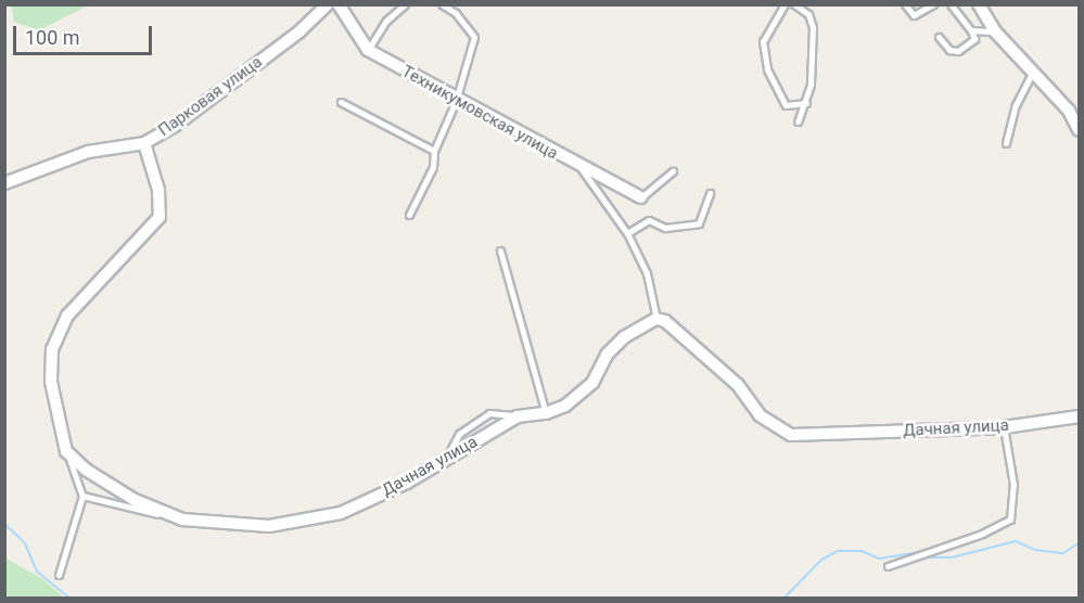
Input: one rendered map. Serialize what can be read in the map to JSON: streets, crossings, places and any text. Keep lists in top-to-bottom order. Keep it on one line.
{"streets":{"street":["Парковая улица","Техникумовская улица","Дачная улица"]},"scale_bar":"100 m"}
